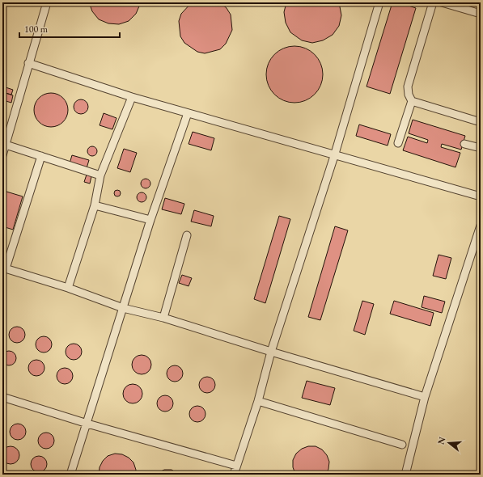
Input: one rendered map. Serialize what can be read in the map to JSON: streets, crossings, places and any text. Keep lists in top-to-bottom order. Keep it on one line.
{"scale_bar":"100 m","north":"left"}
